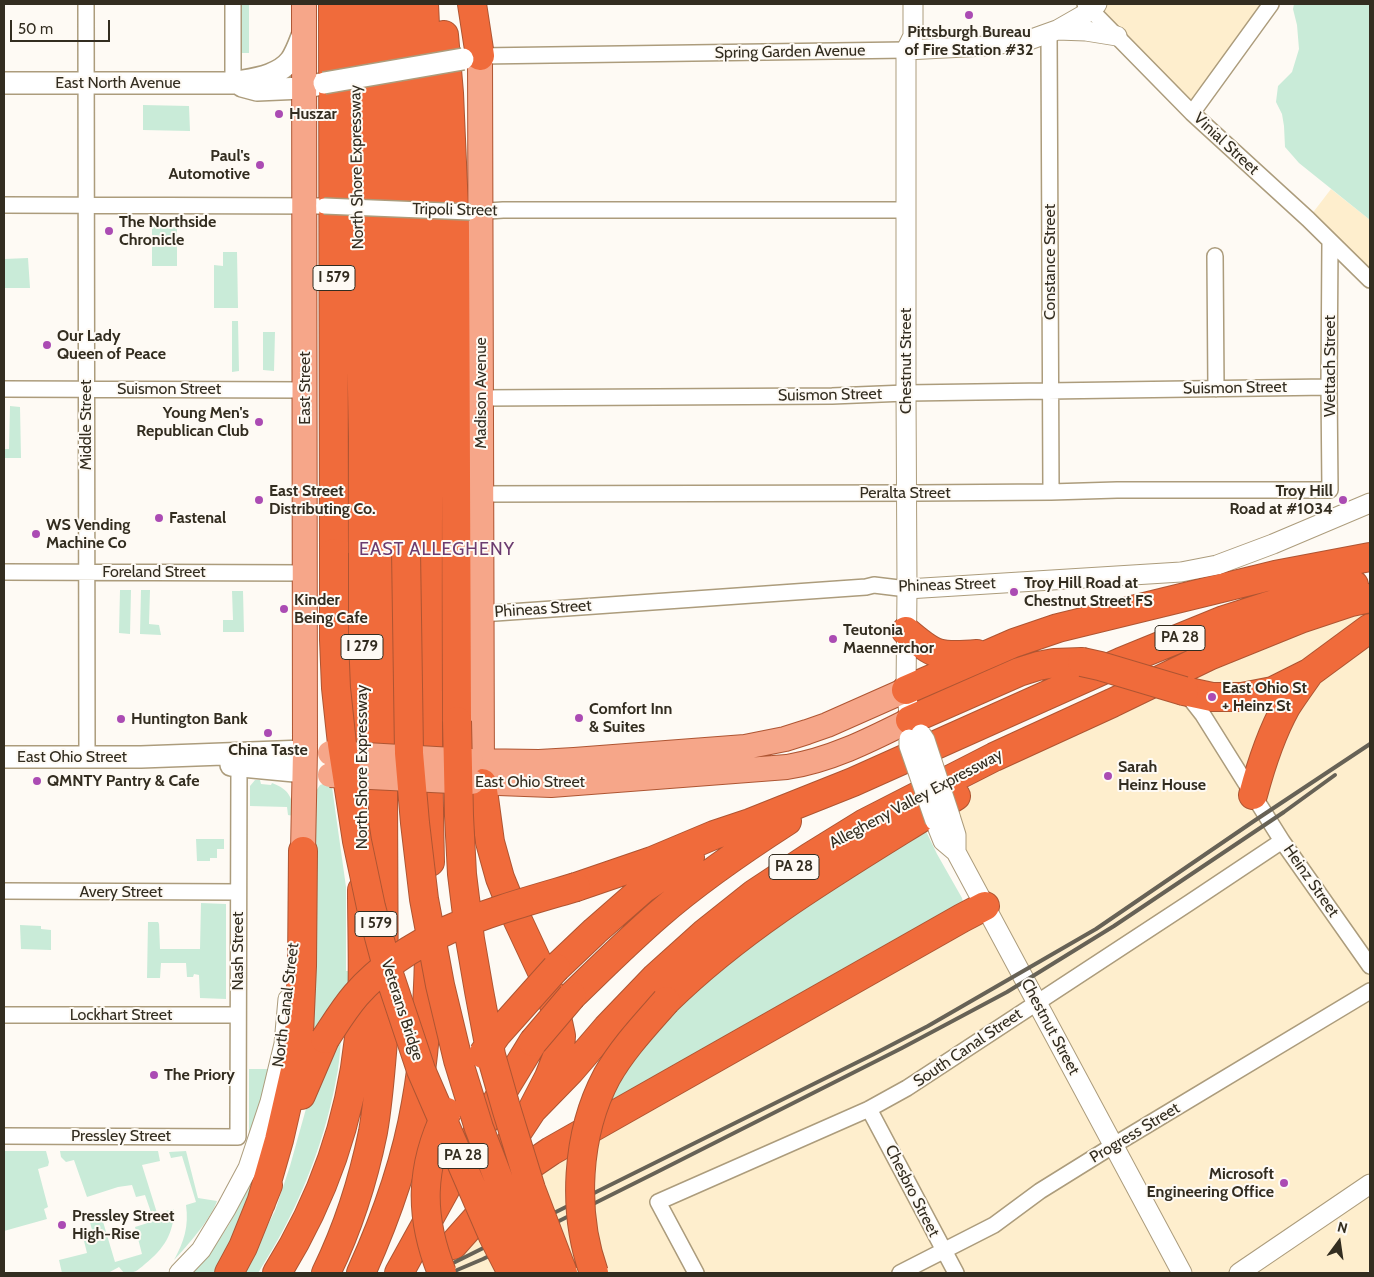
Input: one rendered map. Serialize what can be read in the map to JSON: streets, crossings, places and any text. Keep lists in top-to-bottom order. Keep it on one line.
{"streets":{"highway":["North Shore Expressway","I 579","PA 28","I 279","Allegheny Valley Expressway","Veterans Bridge"],"main road":["East North Avenue","East Street","Madison Avenue","East Ohio Street","North Canal Street"],"street":["Spring Garden Avenue","Vinial Street","Tripoli Street","Constance Street","Chestnut Street","Wettach Street","Suismon Street","Middle Street","Peralta Street","Foreland Street","Phineas Street","Heinz Street","Avery Street","Nash Street","Lockhart Street","South Canal Street","Progress Street","Pressley Street","Chesbro Street"]},"crossings":[["Spring Garden Avenue","East North Avenue"],["Spring Garden Avenue","Vinial Street"],["Spring Garden Avenue","Constance Street"],["Spring Garden Avenue","Chestnut Street"],["Spring Garden Avenue","Madison Avenue"],["East North Avenue","East Street"],["East North Avenue","Madison Avenue"],["East North Avenue","Middle Street"],["Vinial Street","Wettach Street"],["Tripoli Street","Chestnut Street"],["Tripoli Street","East Street"],["Tripoli Street","Madison Avenue"],["Tripoli Street","Middle Street"],["Constance Street","Suismon Street"],["Constance Street","Peralta Street"],["Chestnut Street","Suismon Street"],["Chestnut Street","Peralta Street"],["Chestnut Street","Phineas Street"],["Chestnut Street","East Ohio Street"],["Chestnut Street","South Canal Street"],["Chestnut Street","Progress Street"],["Wettach Street","Suismon Street"],["Wettach Street","Peralta Street"],["East Street","Suismon Street"],["East Street","Foreland Street"],["East Street","East Ohio Street"],["East Street","North Canal Street"],["Suismon Street","Madison Avenue"],["Suismon Street","Middle Street"],["Madison Avenue","Peralta Street"],["Madison Avenue","Phineas Street"],["Madison Avenue","East Ohio Street"],["Middle Street","Foreland Street"],["Middle Street","East Ohio Street"],["PA 28","Allegheny Valley Expressway"],["East Ohio Street","Nash Street"],["East Ohio Street","North Canal Street"],["Heinz Street","South Canal Street"],["Avery Street","Nash Street"],["Nash Street","Lockhart Street"],["Nash Street","Pressley Street"],["South Canal Street","Chesbro Street"],["Progress Street","Chesbro Street"]],"districts":["EAST ALLEGHENY"],"places":["Pittsburgh Bureau of Fire Station #32","Huszar","Paul's Automotive","The Northside Chronicle","Our Lady Queen of Peace","Young Men's Republican Club","East Street Distributing Co.","Troy Hill Road at #1034","Fastenal","WS Vending Machine Co","Troy Hill Road at Chestnut Street FS","Kinder Being Cafe","Teutonia Maennerchor","East Ohio St + Heinz St","Comfort Inn & Suites","Huntington Bank","China Taste","Sarah Heinz House","QMNTY Pantry & Cafe","The Priory","Microsoft Engineering Office","Pressley Street High-Rise"],"scale_bar":"50 m","north":"top"}
